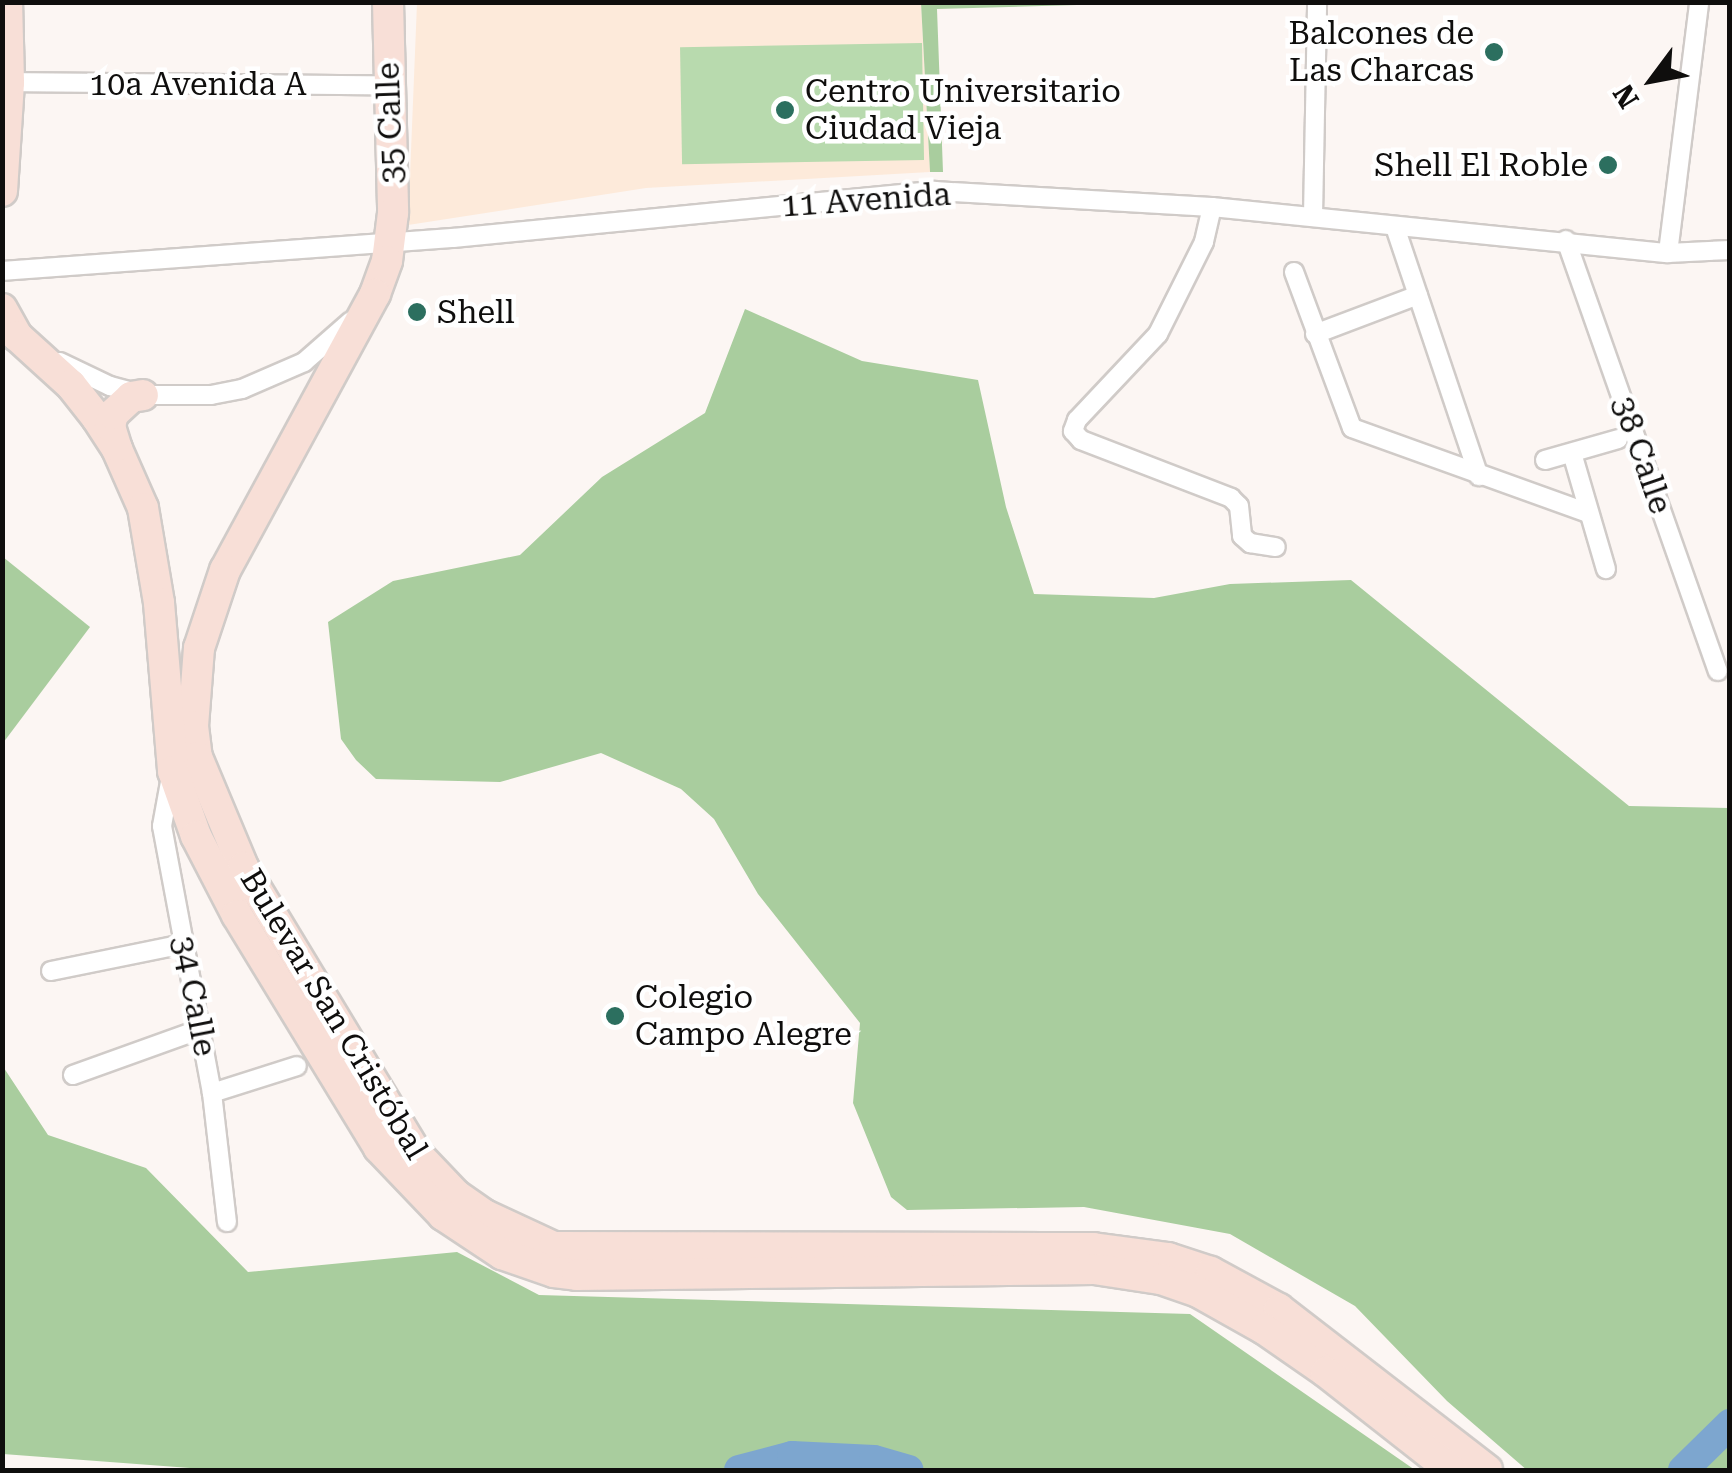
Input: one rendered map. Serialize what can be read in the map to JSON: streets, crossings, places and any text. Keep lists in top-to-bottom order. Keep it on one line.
{"streets":{"main road":["35 Calle","Bulevar San Cristóbal"],"street":["10a Avenida A","11 Avenida","38 Calle","34 Calle"]},"crossings":[["10a Avenida A","35 Calle"],["35 Calle","11 Avenida"],["35 Calle","Bulevar San Cristóbal"],["11 Avenida","38 Calle"],["11 Avenida","Bulevar San Cristóbal"],["34 Calle","Bulevar San Cristóbal"]],"places":["Balcones de Las Charcas","Centro Universitario Ciudad Vieja","Shell El Roble","Shell","Colegio Campo Alegre"],"north":"bottom left"}
